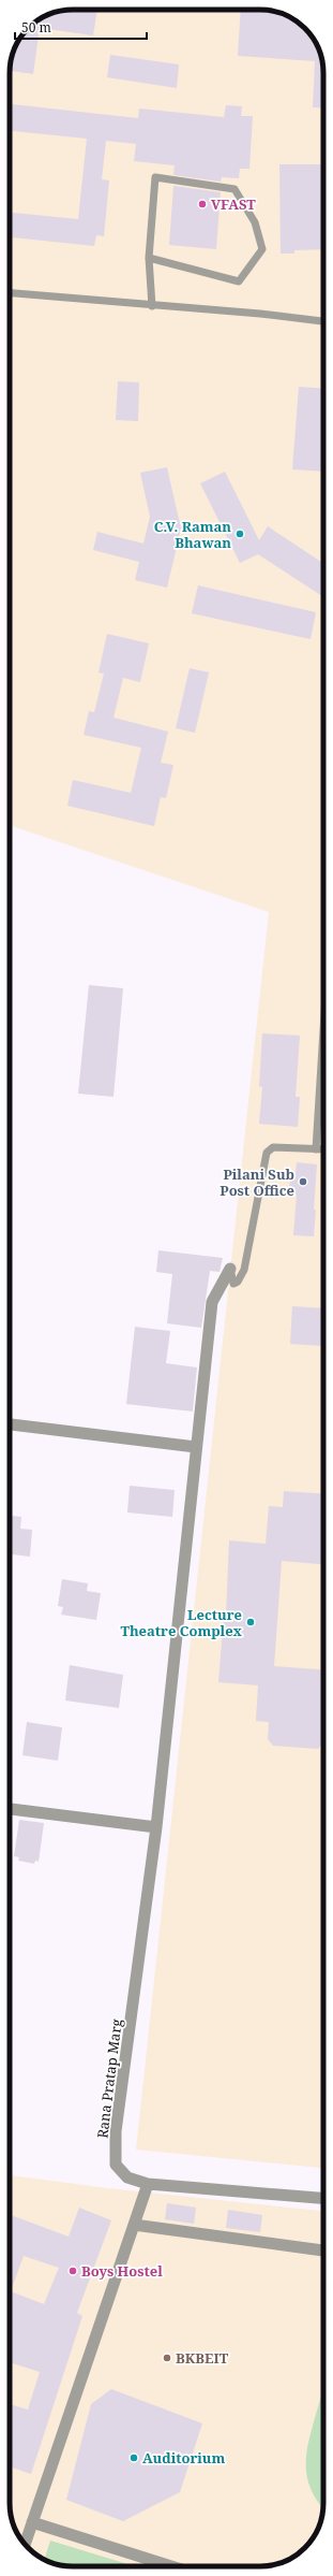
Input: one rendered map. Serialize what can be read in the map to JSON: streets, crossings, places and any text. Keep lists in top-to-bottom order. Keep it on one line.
{"streets":{"street":["Rana Pratap Marg"]},"places":["VFAST","C.V. Raman Bhawan","Pilani Sub Post Office","Lecture Theatre Complex","Boys Hostel","BKBEIT","Auditorium"],"scale_bar":"50 m"}
